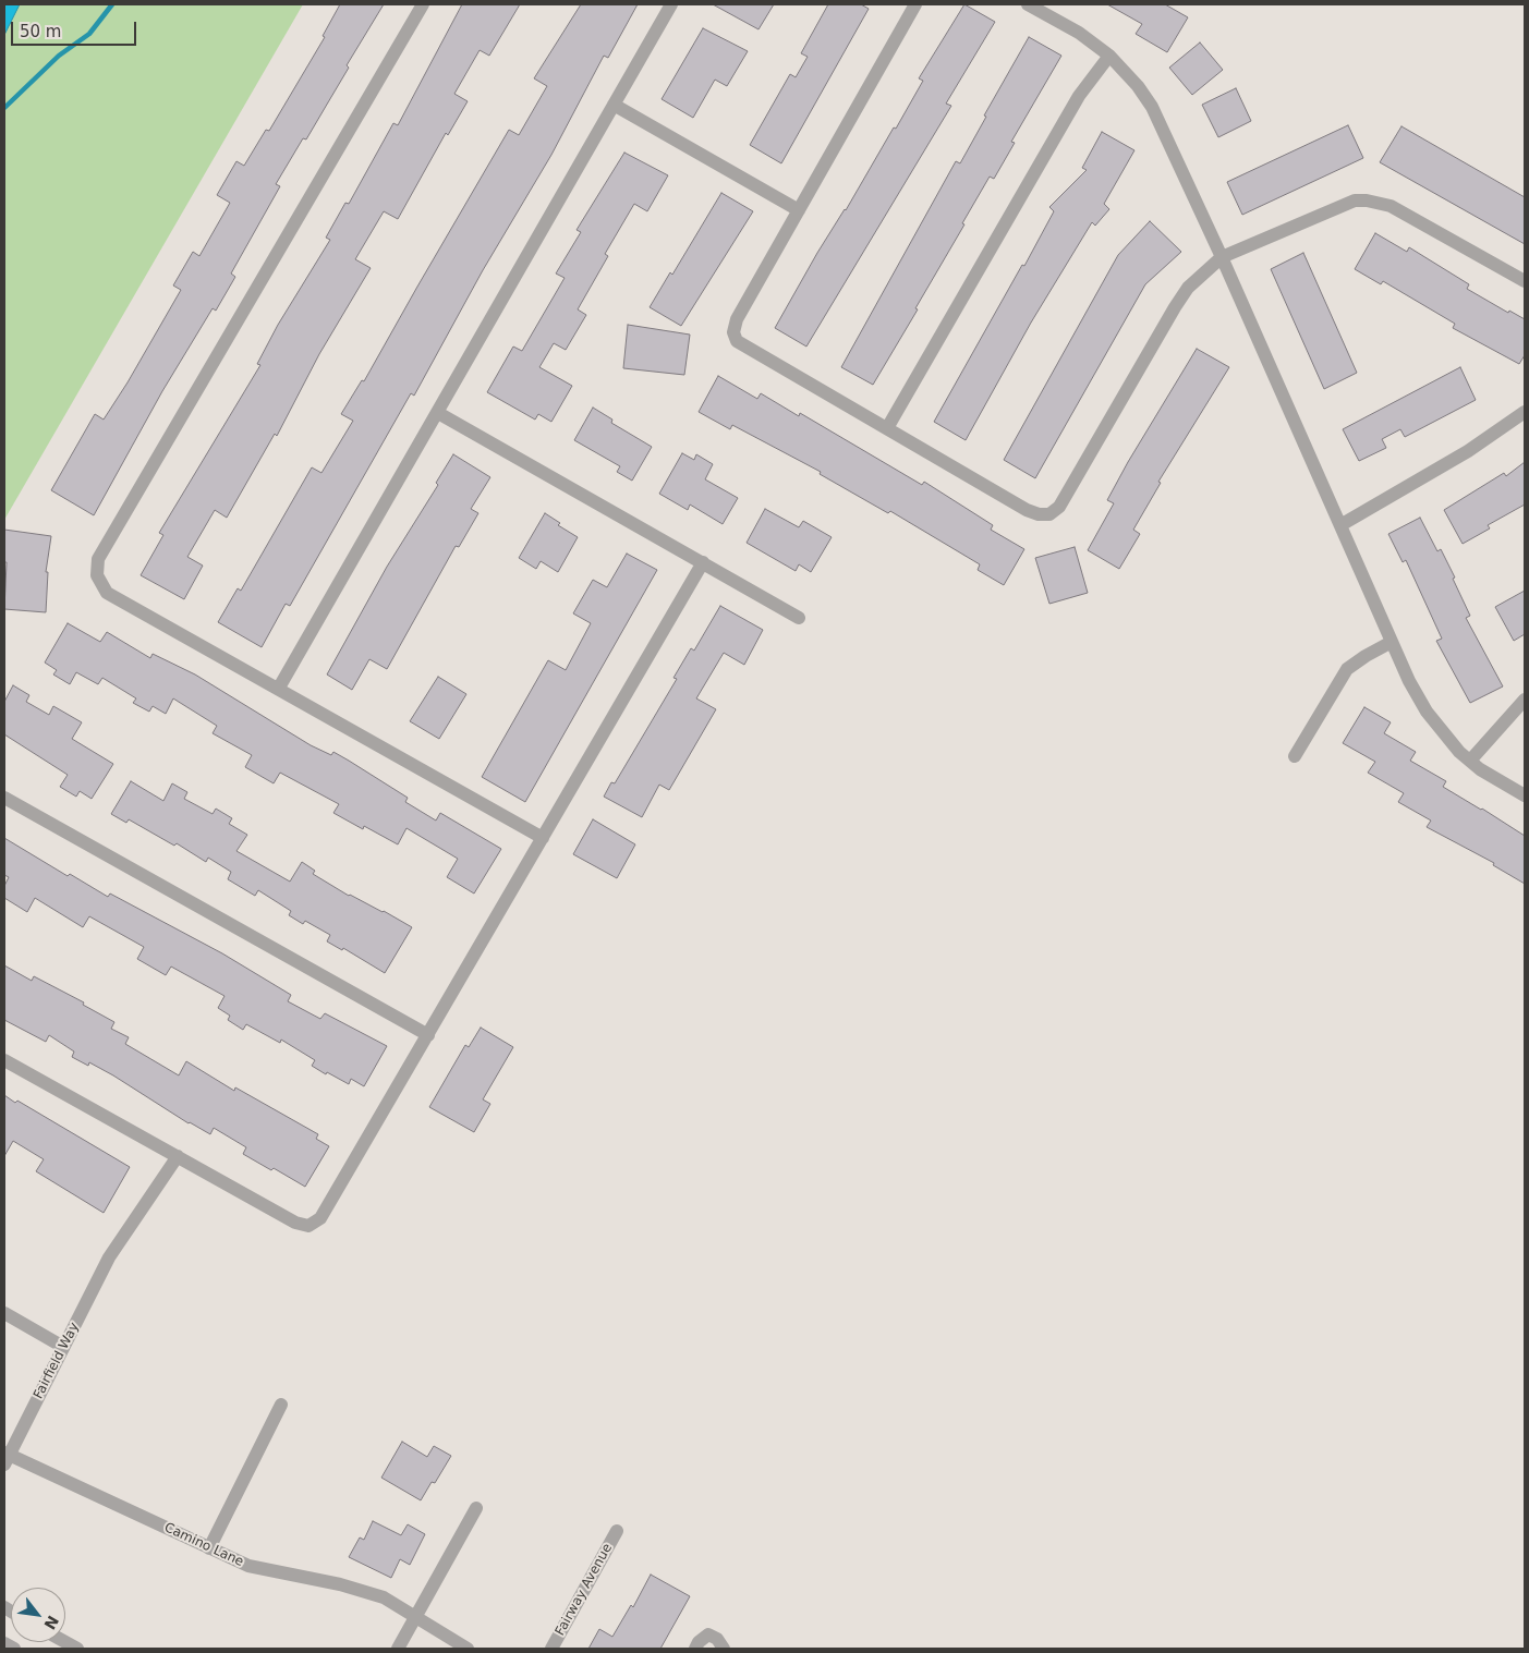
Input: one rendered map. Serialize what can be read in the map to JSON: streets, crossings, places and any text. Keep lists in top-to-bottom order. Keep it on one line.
{"streets":{"street":["Fairfield Way","Camino Lane","Fairway Avenue"]},"crossings":[["Fairfield Way","Camino Lane"]],"scale_bar":"50 m","north":"bottom right"}
